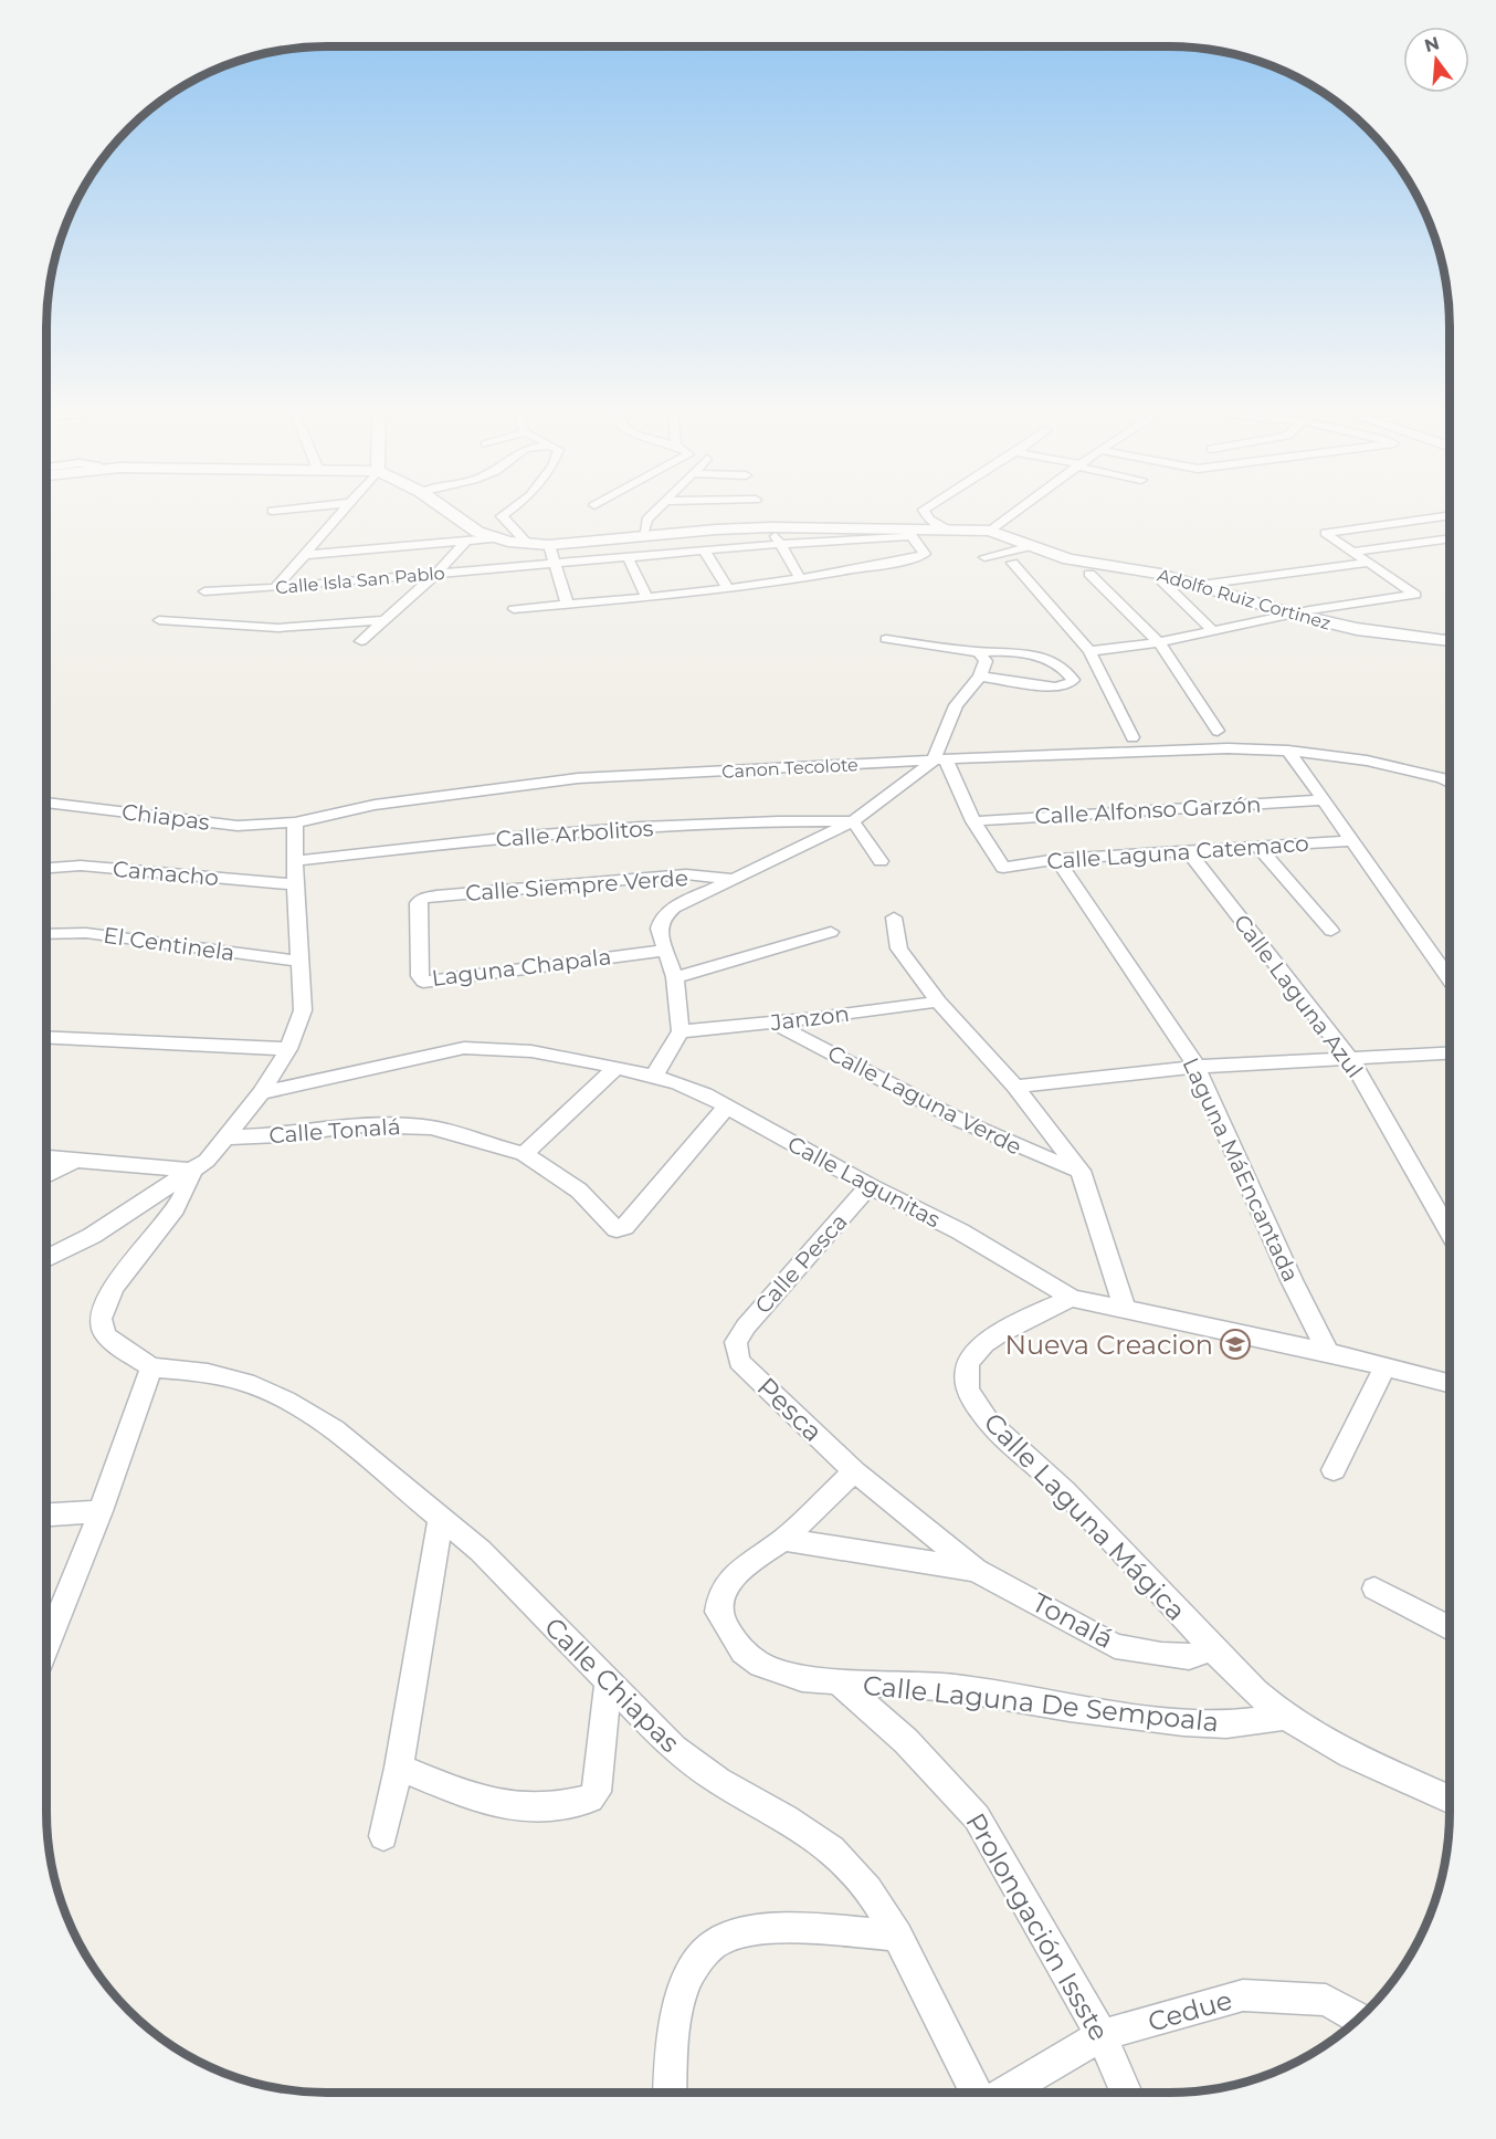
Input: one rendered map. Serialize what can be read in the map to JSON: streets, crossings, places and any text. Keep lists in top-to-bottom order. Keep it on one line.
{"streets":{"main road":["Adolfo Ruiz Cortinez"],"street":["Calle Isla San Pablo","Canon Tecolote","Calle Alfonso Garzón","Chiapas","Calle Arbolitos","Calle Laguna Catemaco","Camacho","Calle Siempre Verde","El Centinela","Laguna Chapala","Calle Laguna Azul","Janzon","Calle Laguna Verde","Calle Tonalá","Laguna MáEncantada","Calle Lagunitas","Calle Pesca","Pesca","Calle Laguna Mágica","Tonalá","Calle Chiapas","Calle Laguna De Sempoala","Prolongación Issste","Cedue"]},"crossings":[["Calle Isla San Pablo","Adolfo Ruiz Cortinez"],["Canon Tecolote","Chiapas"],["Calle Alfonso Garzón","Calle Laguna Catemaco"],["Calle Laguna Catemaco","Calle Laguna Azul"],["Calle Laguna Catemaco","Laguna MáEncantada"],["Calle Siempre Verde","Laguna Chapala"],["Janzon","Calle Laguna Verde"],["Calle Tonalá","Calle Lagunitas"],["Laguna MáEncantada","Calle Lagunitas"],["Calle Lagunitas","Calle Pesca"],["Calle Lagunitas","Calle Laguna Mágica"],["Calle Pesca","Pesca"],["Pesca","Calle Laguna De Sempoala"],["Calle Laguna Mágica","Tonalá"],["Calle Laguna Mágica","Calle Laguna De Sempoala"],["Calle Laguna De Sempoala","Prolongación Issste"],["Prolongación Issste","Cedue"]],"places":{"school or university":["Nueva Creacion"]},"north":"top"}
